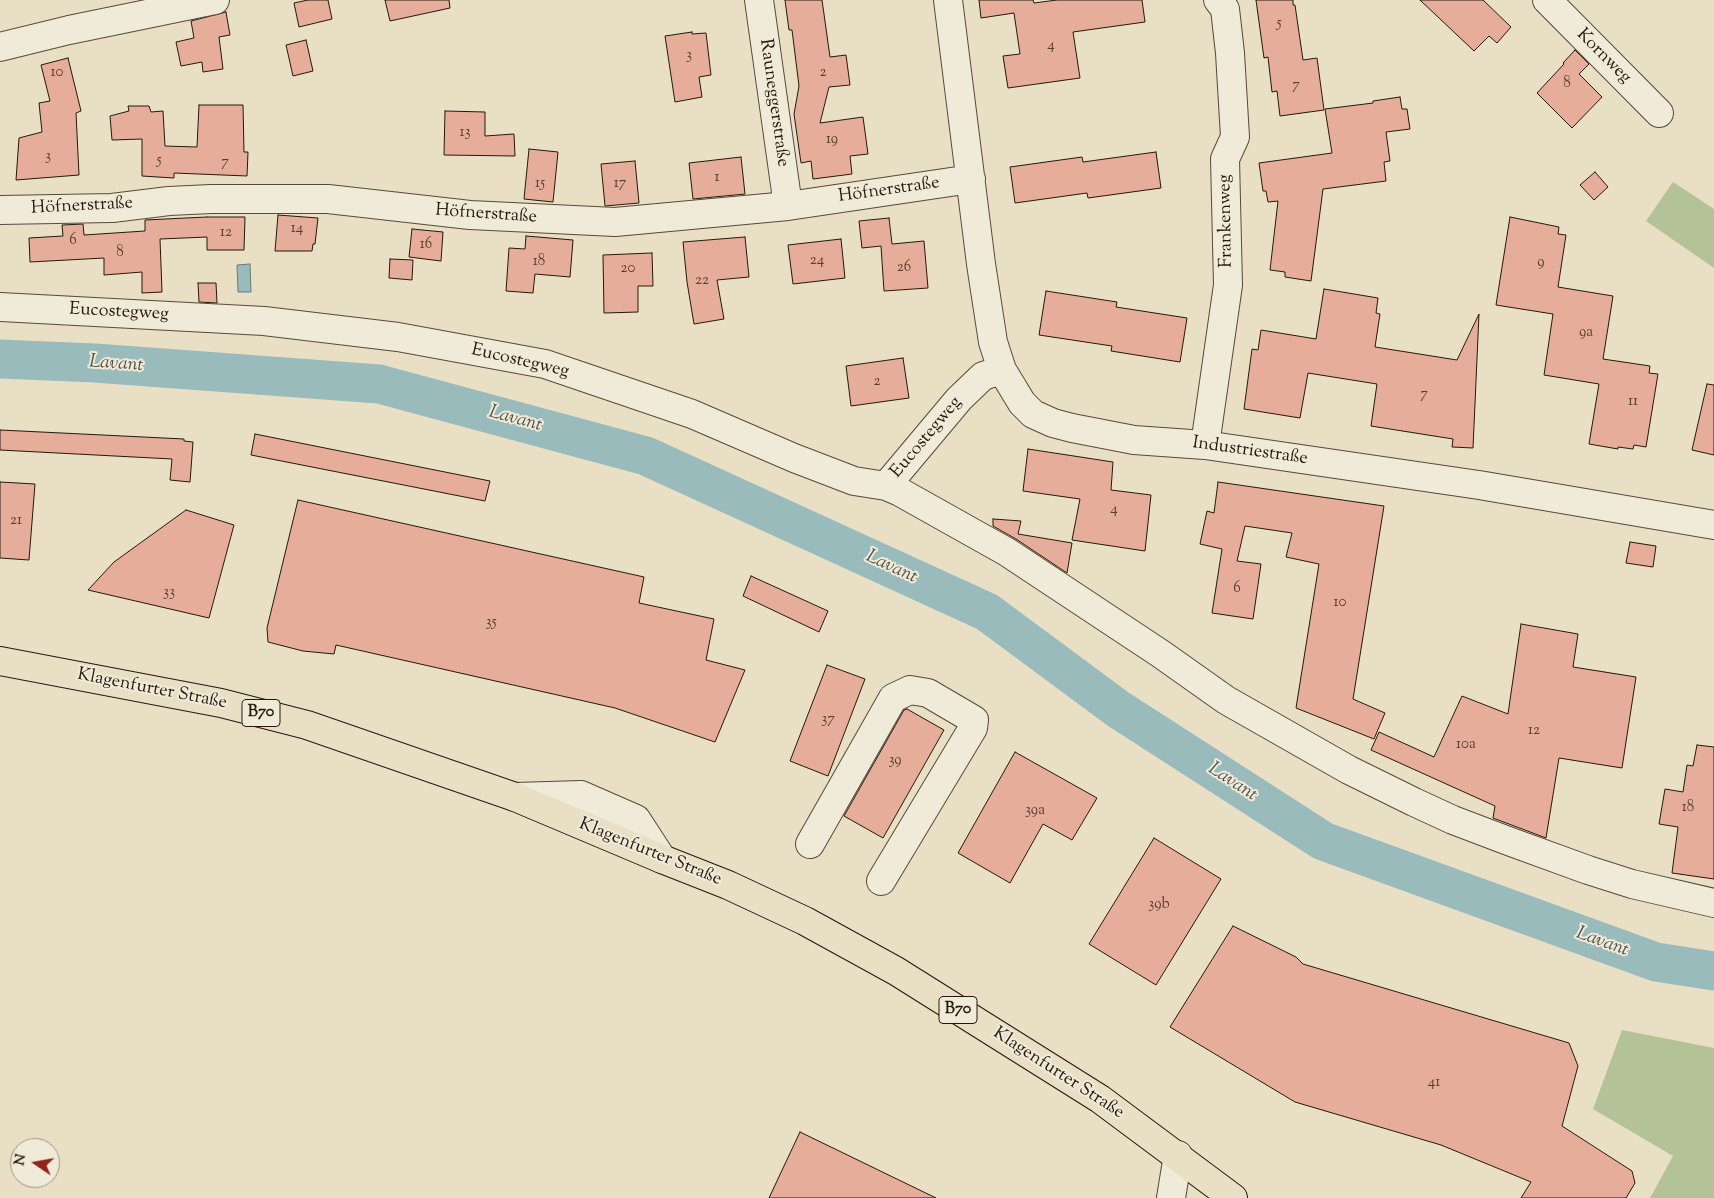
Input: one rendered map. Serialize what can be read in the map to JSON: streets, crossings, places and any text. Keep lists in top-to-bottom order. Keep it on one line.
{"streets":{"main road":["Klagenfurter Straße","B70"],"street":["Kornweg","Rauneggerstraße","Höfnerstraße","Frankenweg","Eucostegweg","Industriestraße"]},"crossings":[["Rauneggerstraße","Höfnerstraße"],["Höfnerstraße","Industriestraße"],["Frankenweg","Industriestraße"],["Eucostegweg","Industriestraße"]],"water":["Lavant"],"house_numbers":["5","4","3","10","2","8","7","13","19","3","5","7","1","15","17","14","12","6","16","8","24","18","9","26","20","22","9a","2","7","11","4","21","6","33","10","35","37","12","10a","39","18","39a","39b","41"],"north":"left"}
